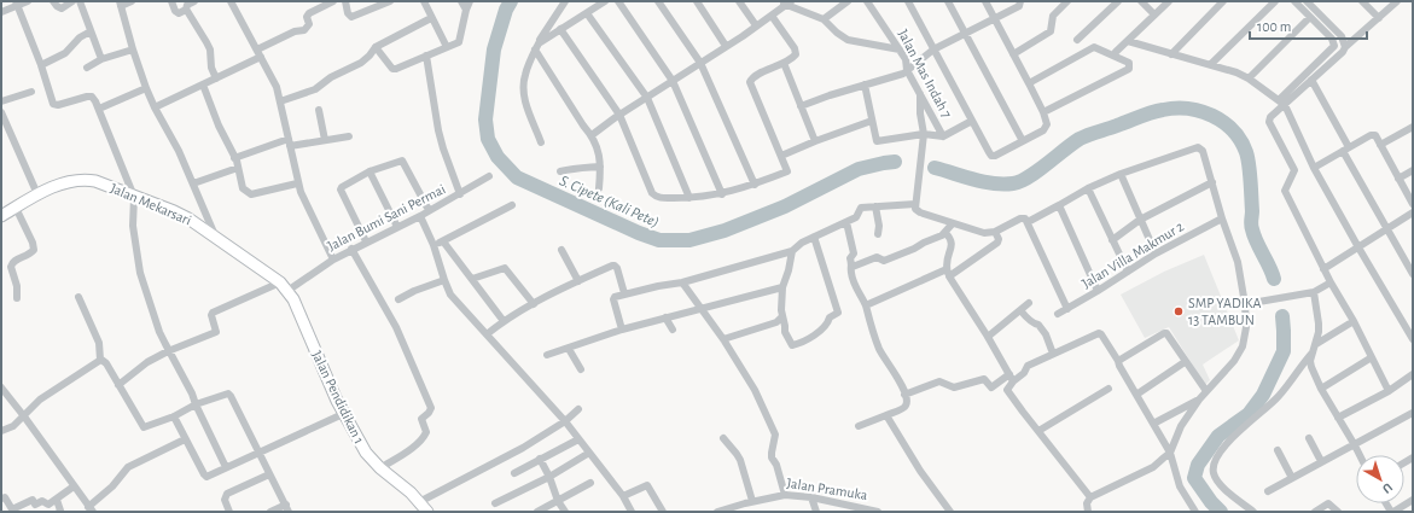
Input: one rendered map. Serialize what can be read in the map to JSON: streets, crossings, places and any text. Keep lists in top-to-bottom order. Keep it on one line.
{"streets":{"street":["Jalan Mas Indah 7","Jalan Mekarsari","Jalan Bumi Sani Permai","Jalan Villa Makmur 2","Jalan Pendidikan 1","Jalan Pramuka"]},"crossings":[["Jalan Mekarsari","Jalan Bumi Sani Permai"],["Jalan Mekarsari","Jalan Pendidikan 1"],["Jalan Bumi Sani Permai","Jalan Pendidikan 1"]],"water":["S. Cipete (Kali Pete)"],"places":["SMP YADIKA 13 TAMBUN"],"scale_bar":"100 m","north":"bottom right"}
